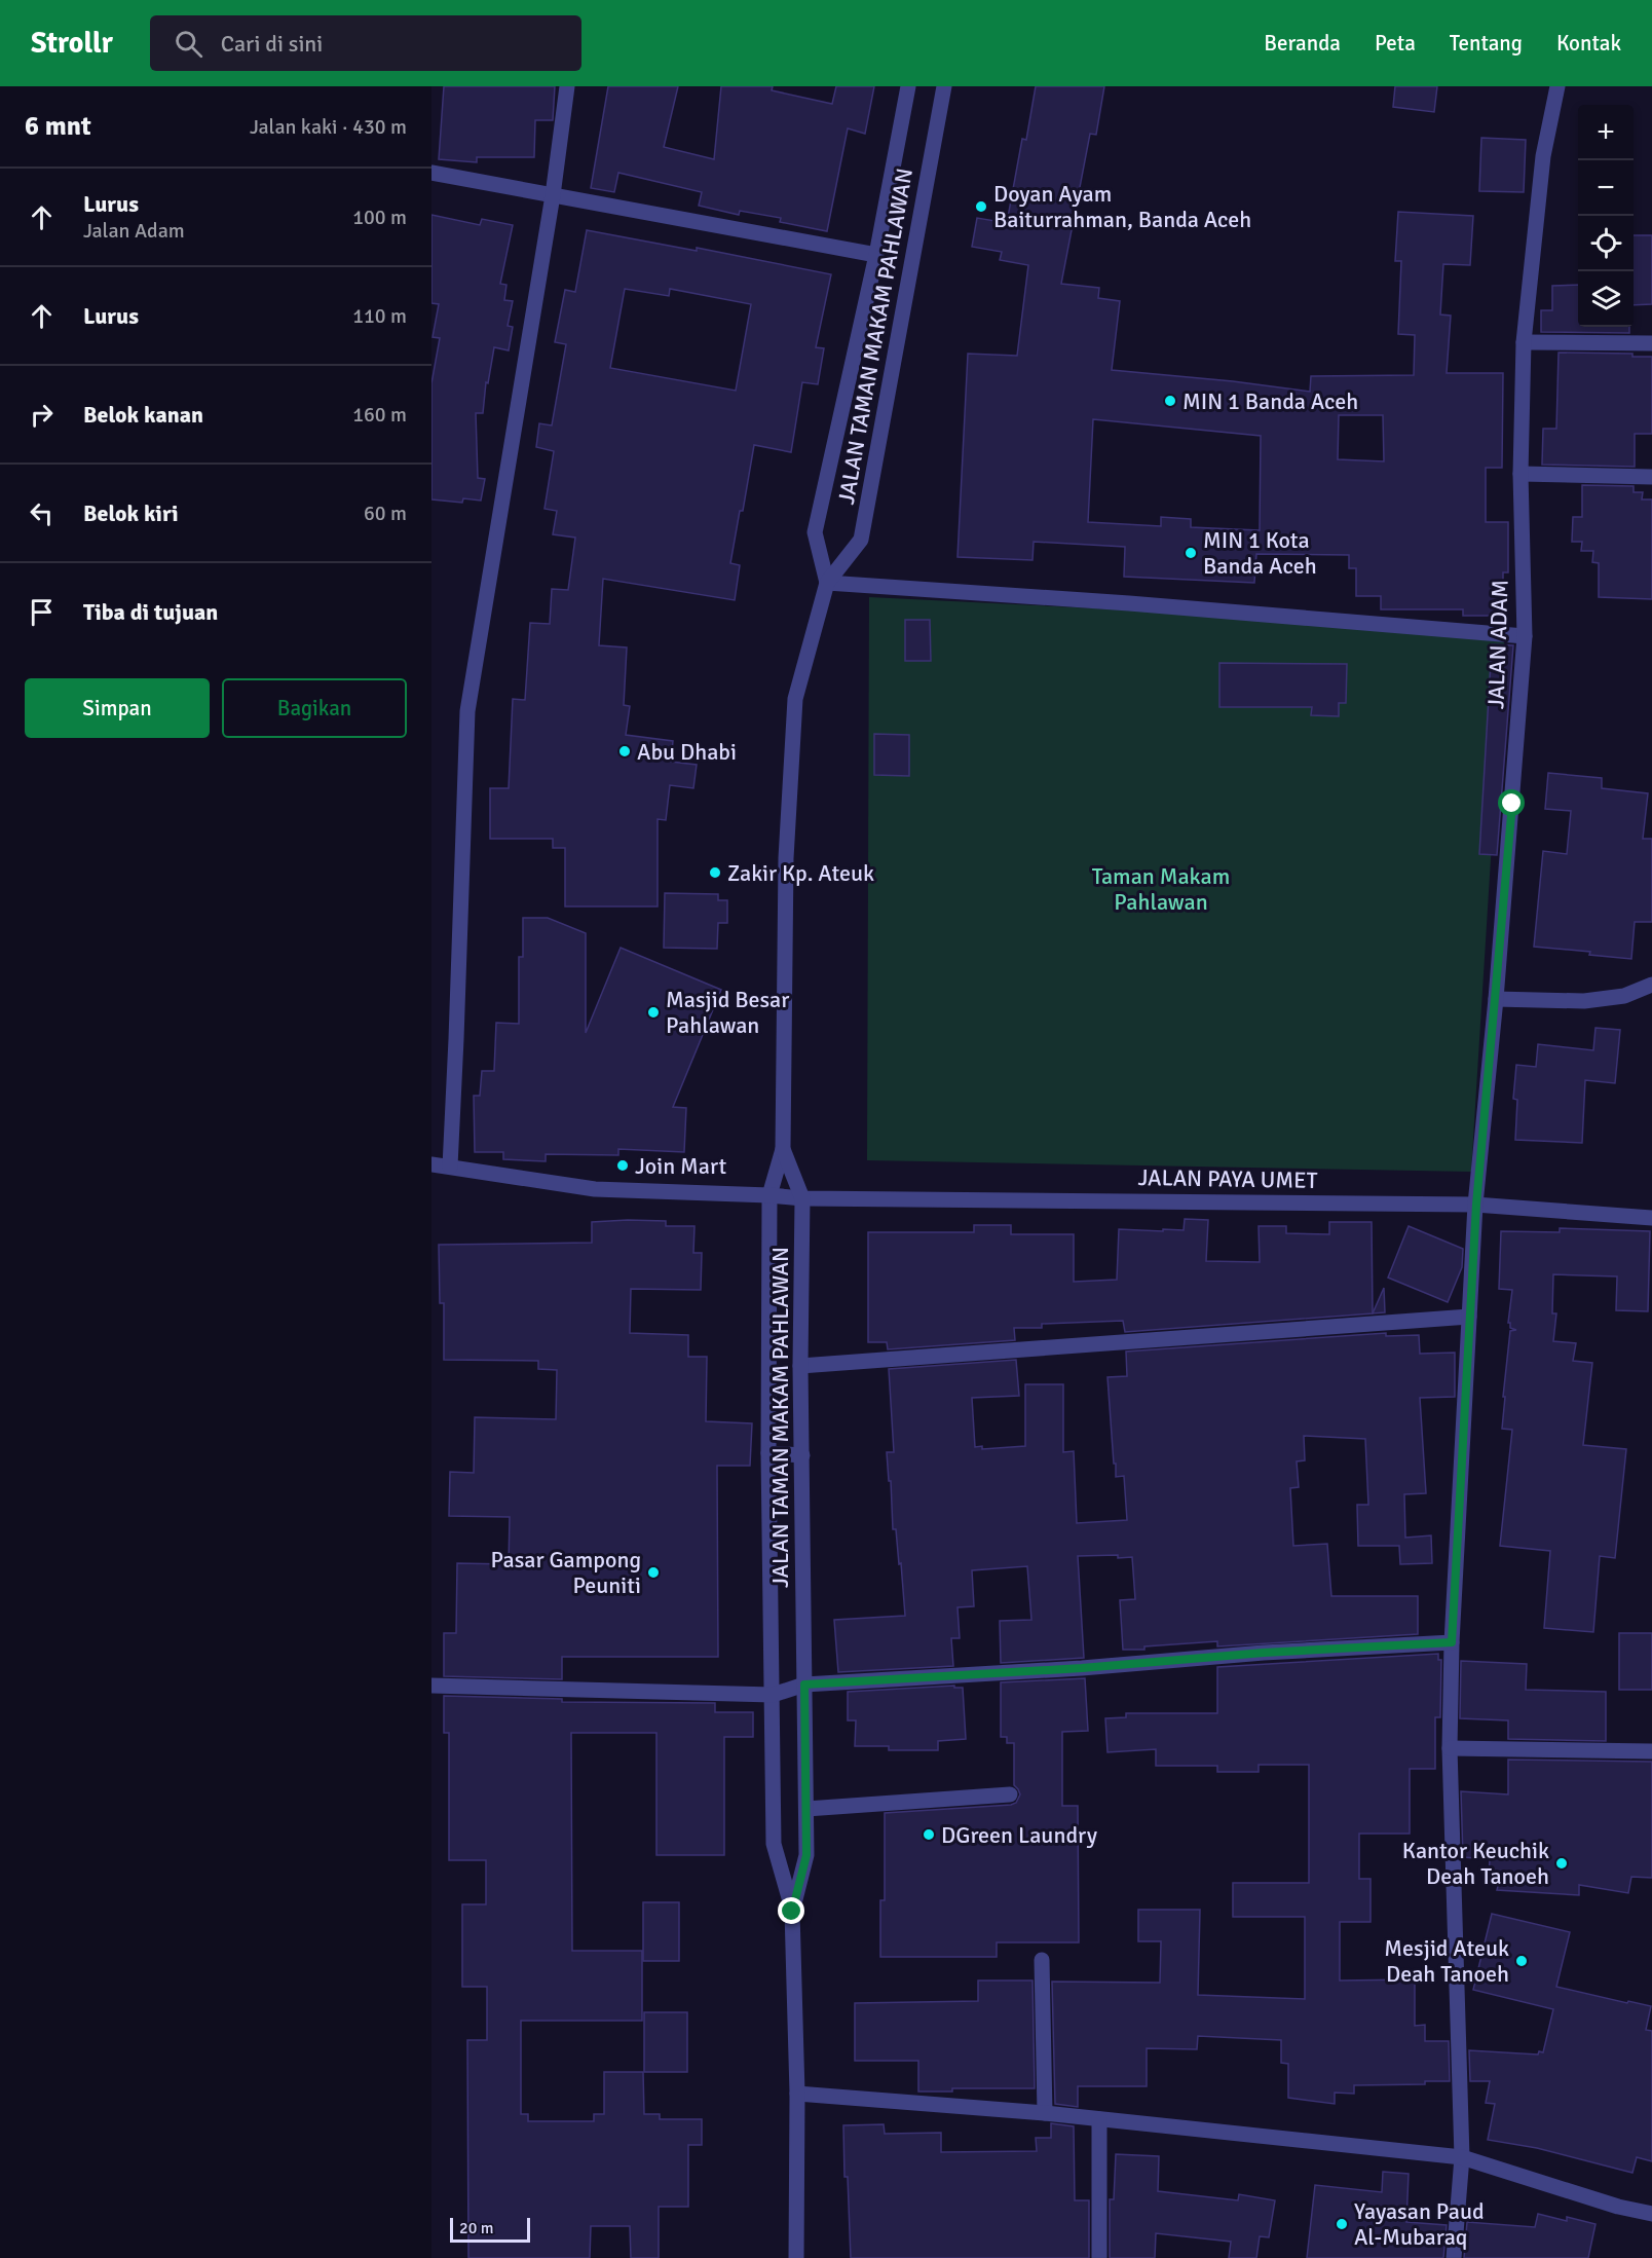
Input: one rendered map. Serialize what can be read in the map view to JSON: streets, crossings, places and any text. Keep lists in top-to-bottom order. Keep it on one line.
{"streets":{"street":["JALAN TAMAN MAKAM PAHLAWAN","JALAN ADAM","JALAN PAYA UMET"]},"crossings":[["JALAN TAMAN MAKAM PAHLAWAN","JALAN PAYA UMET"],["JALAN ADAM","JALAN PAYA UMET"]],"parks":["Taman Makam Pahlawan"],"places":["Doyan Ayam Baiturrahman, Banda Aceh","MIN 1 Banda Aceh","MIN 1 Kota Banda Aceh","Abu Dhabi","Zakir Kp. Ateuk","Masjid Besar Pahlawan","Join Mart","Pasar Gampong Peuniti","DGreen Laundry","Kantor Keuchik Deah Tanoeh","Mesjid Ateuk Deah Tanoeh","Yayasan Paud Al-Mubaraq"],"scale_bar":"20 m","page":{"header":"Strollr","search":"Cari di sini","nav":["Beranda","Peta","Tentang","Kontak"],"heading":["6 mnt","Jalan kaki · 430 m"],"map_buttons":["+","−"],"list":[["Lurus","Jalan Adam","100 m"],["Lurus","110 m"],["Belok kanan","160 m"],["Belok kiri","60 m"],"Tiba di tujuan"],"buttons":["Simpan","Bagikan"],"scale":"20 m"}}
